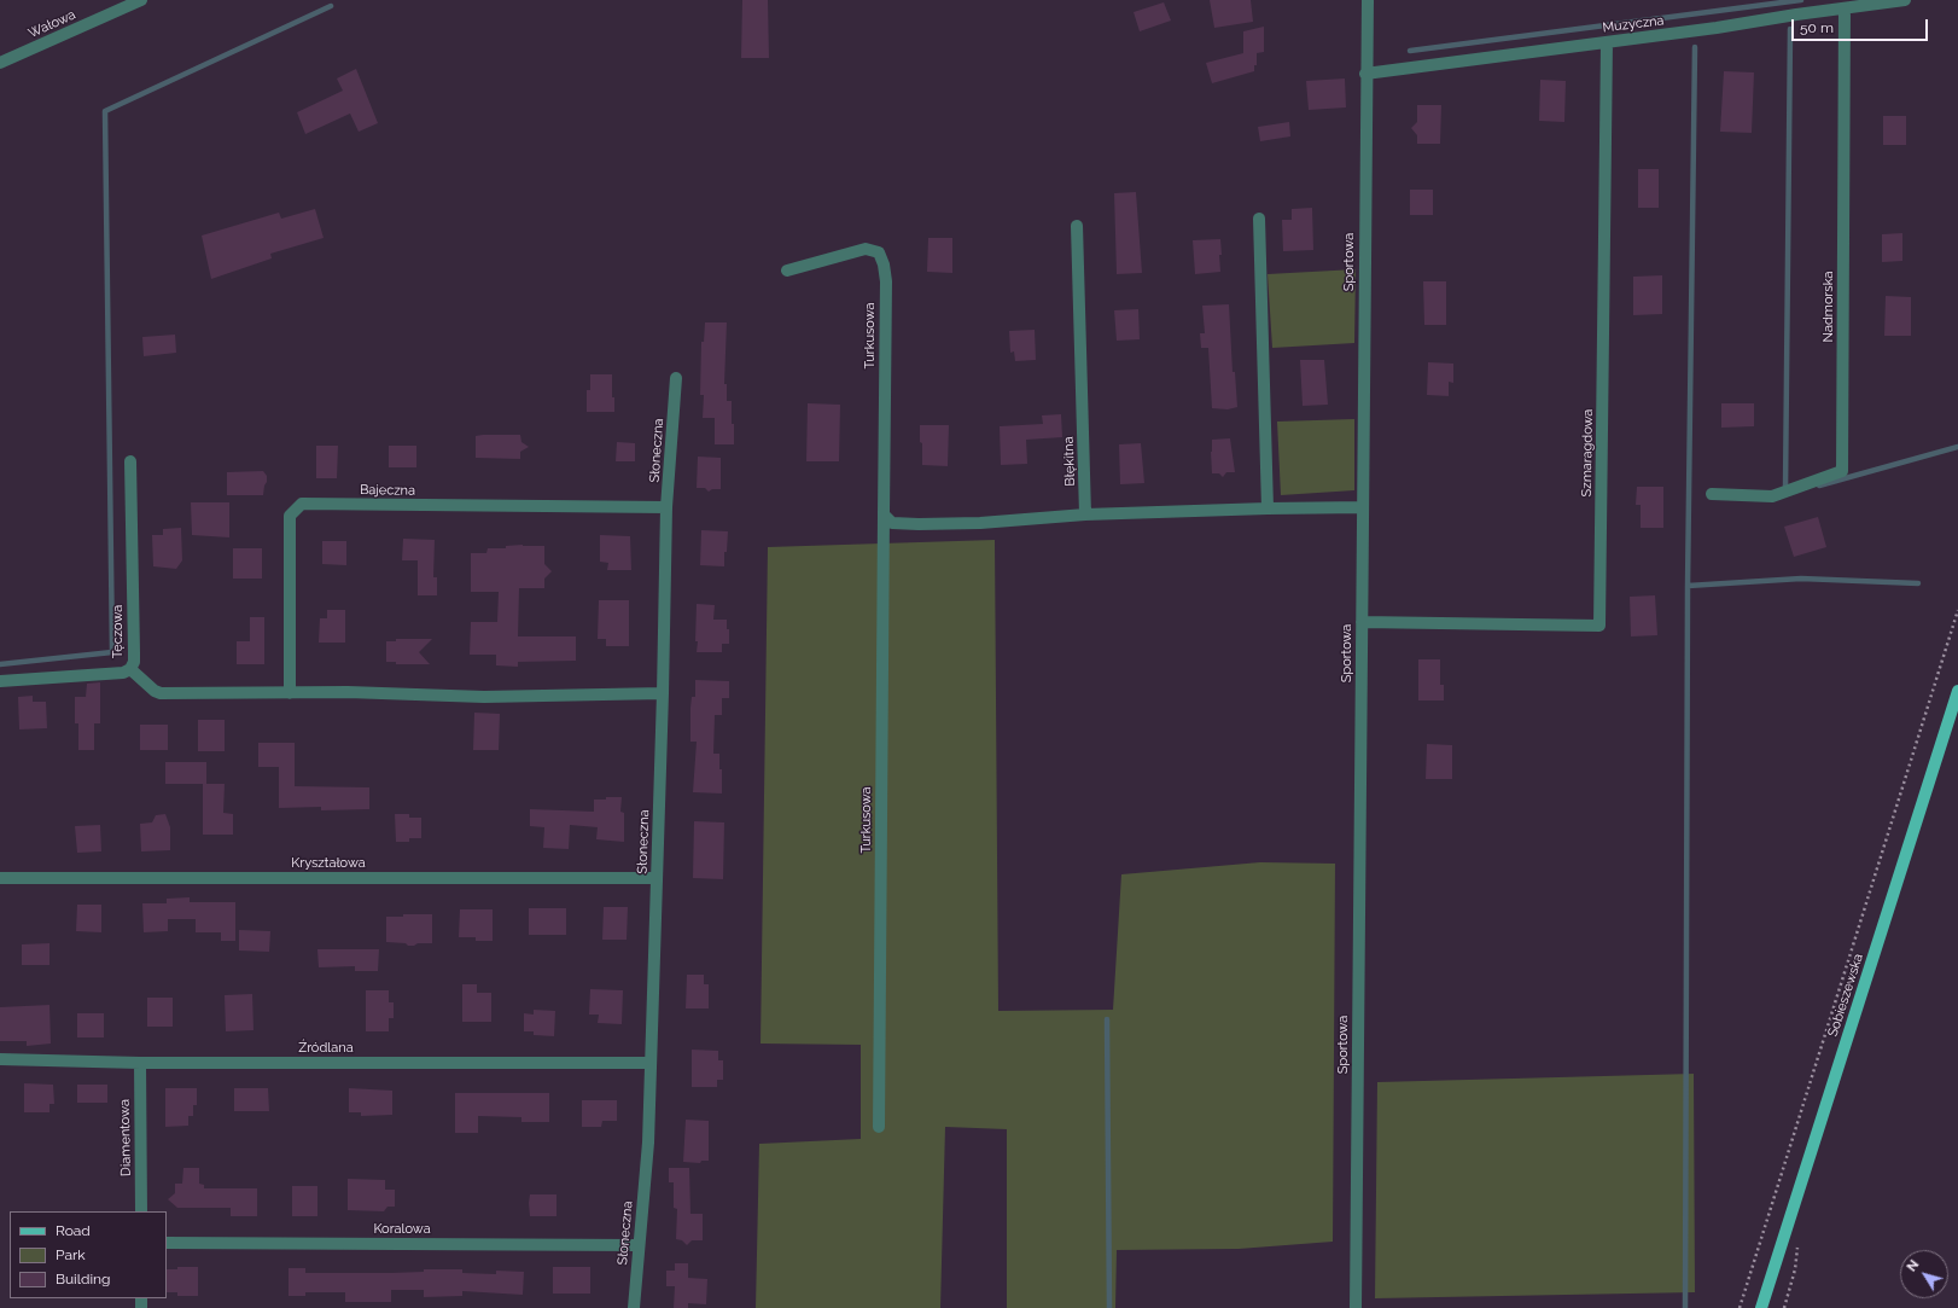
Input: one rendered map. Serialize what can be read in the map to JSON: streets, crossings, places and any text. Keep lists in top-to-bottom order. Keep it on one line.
{"streets":{"main road":["Sobieszewska"],"street":["Wałowa","Muzyczna","Sportowa","Nadmorska","Turkusowa","Słoneczna","Szmaragdowa","Błękitna","Bajeczna","Tęczowa","Kryształowa","Źródlana","Diamentowa","Koralowa"]},"crossings":[["Muzyczna","Sportowa"],["Muzyczna","Nadmorska"],["Muzyczna","Szmaragdowa"],["Sportowa","Szmaragdowa"],["Słoneczna","Bajeczna"],["Słoneczna","Kryształowa"],["Słoneczna","Źródlana"],["Słoneczna","Koralowa"],["Źródlana","Diamentowa"]],"legend":["Road","Park","Building"],"scale_bar":"50 m","north":"top left"}
